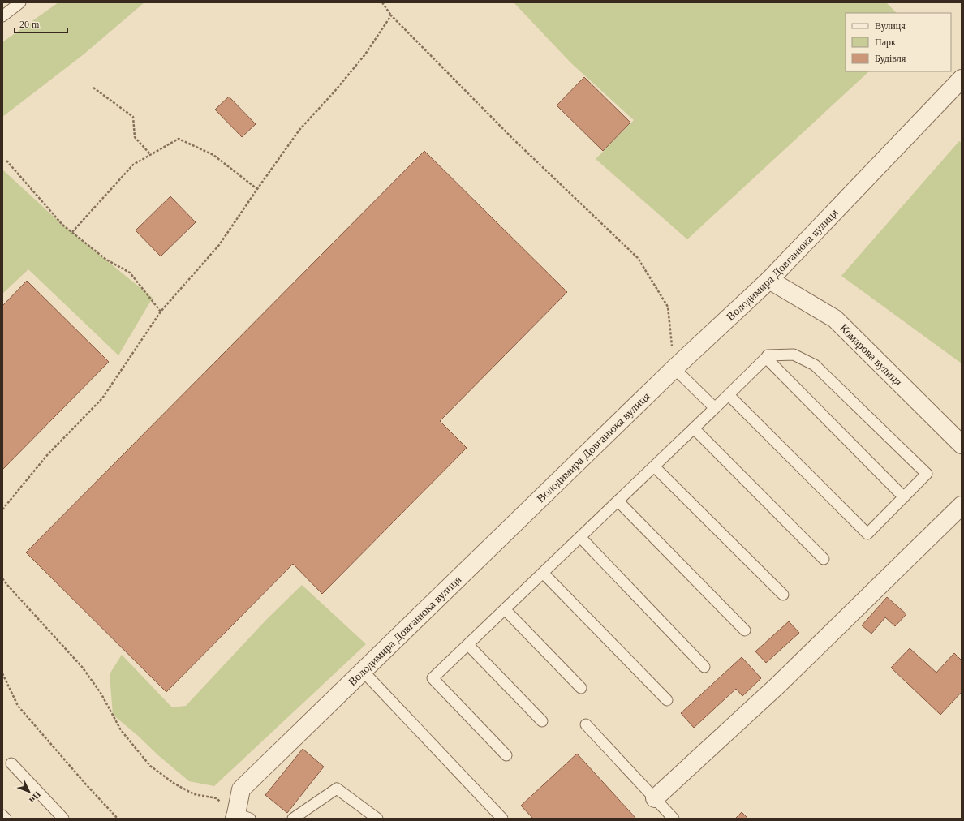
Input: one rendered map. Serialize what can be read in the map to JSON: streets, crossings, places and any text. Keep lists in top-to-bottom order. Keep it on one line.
{"streets":{"street":["Володимира Довганюка вулиця","Комарова вулиця"]},"crossings":[["Володимира Довганюка вулиця","Комарова вулиця"]],"legend":["Вулиця","Парк","Будівля"],"scale_bar":"20 m","north":"bottom right"}
